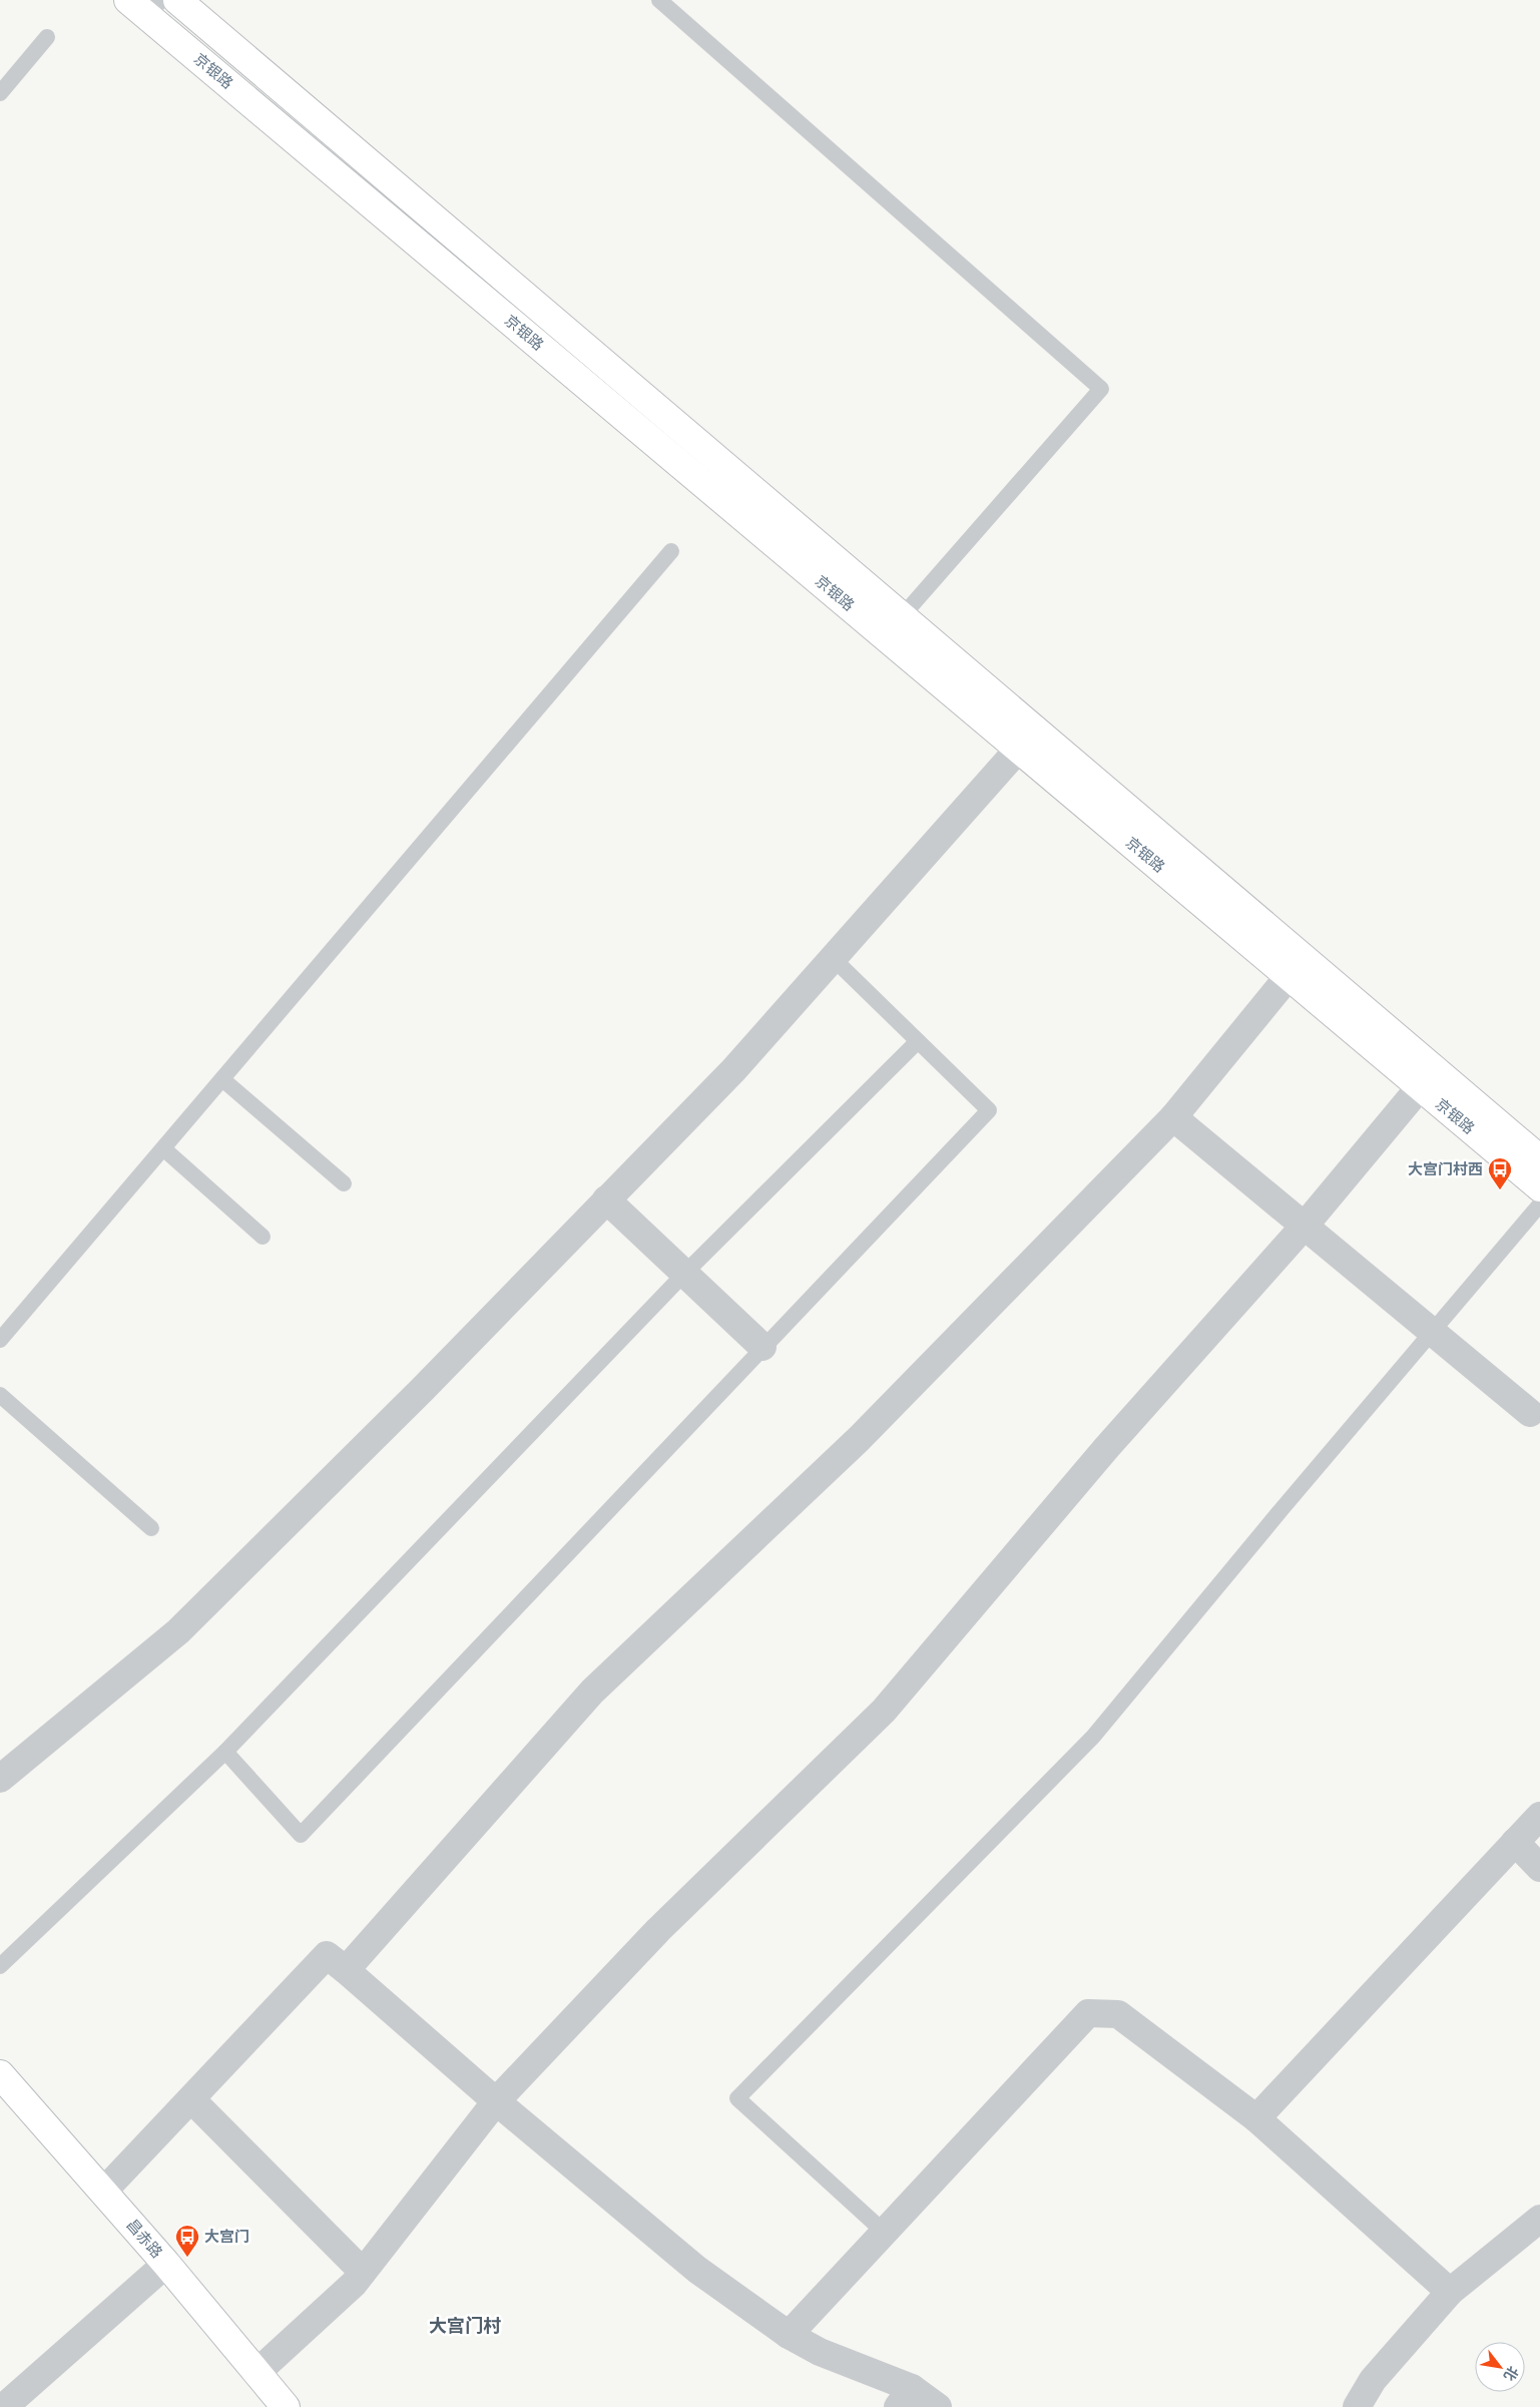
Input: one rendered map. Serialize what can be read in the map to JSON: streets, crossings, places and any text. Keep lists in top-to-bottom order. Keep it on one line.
{"streets":{"main road":["京银路","昌赤路"]},"districts":["大宫门村"],"places":{"bus stop":["大宫门村西","大宫门"]},"north":"bottom right"}
